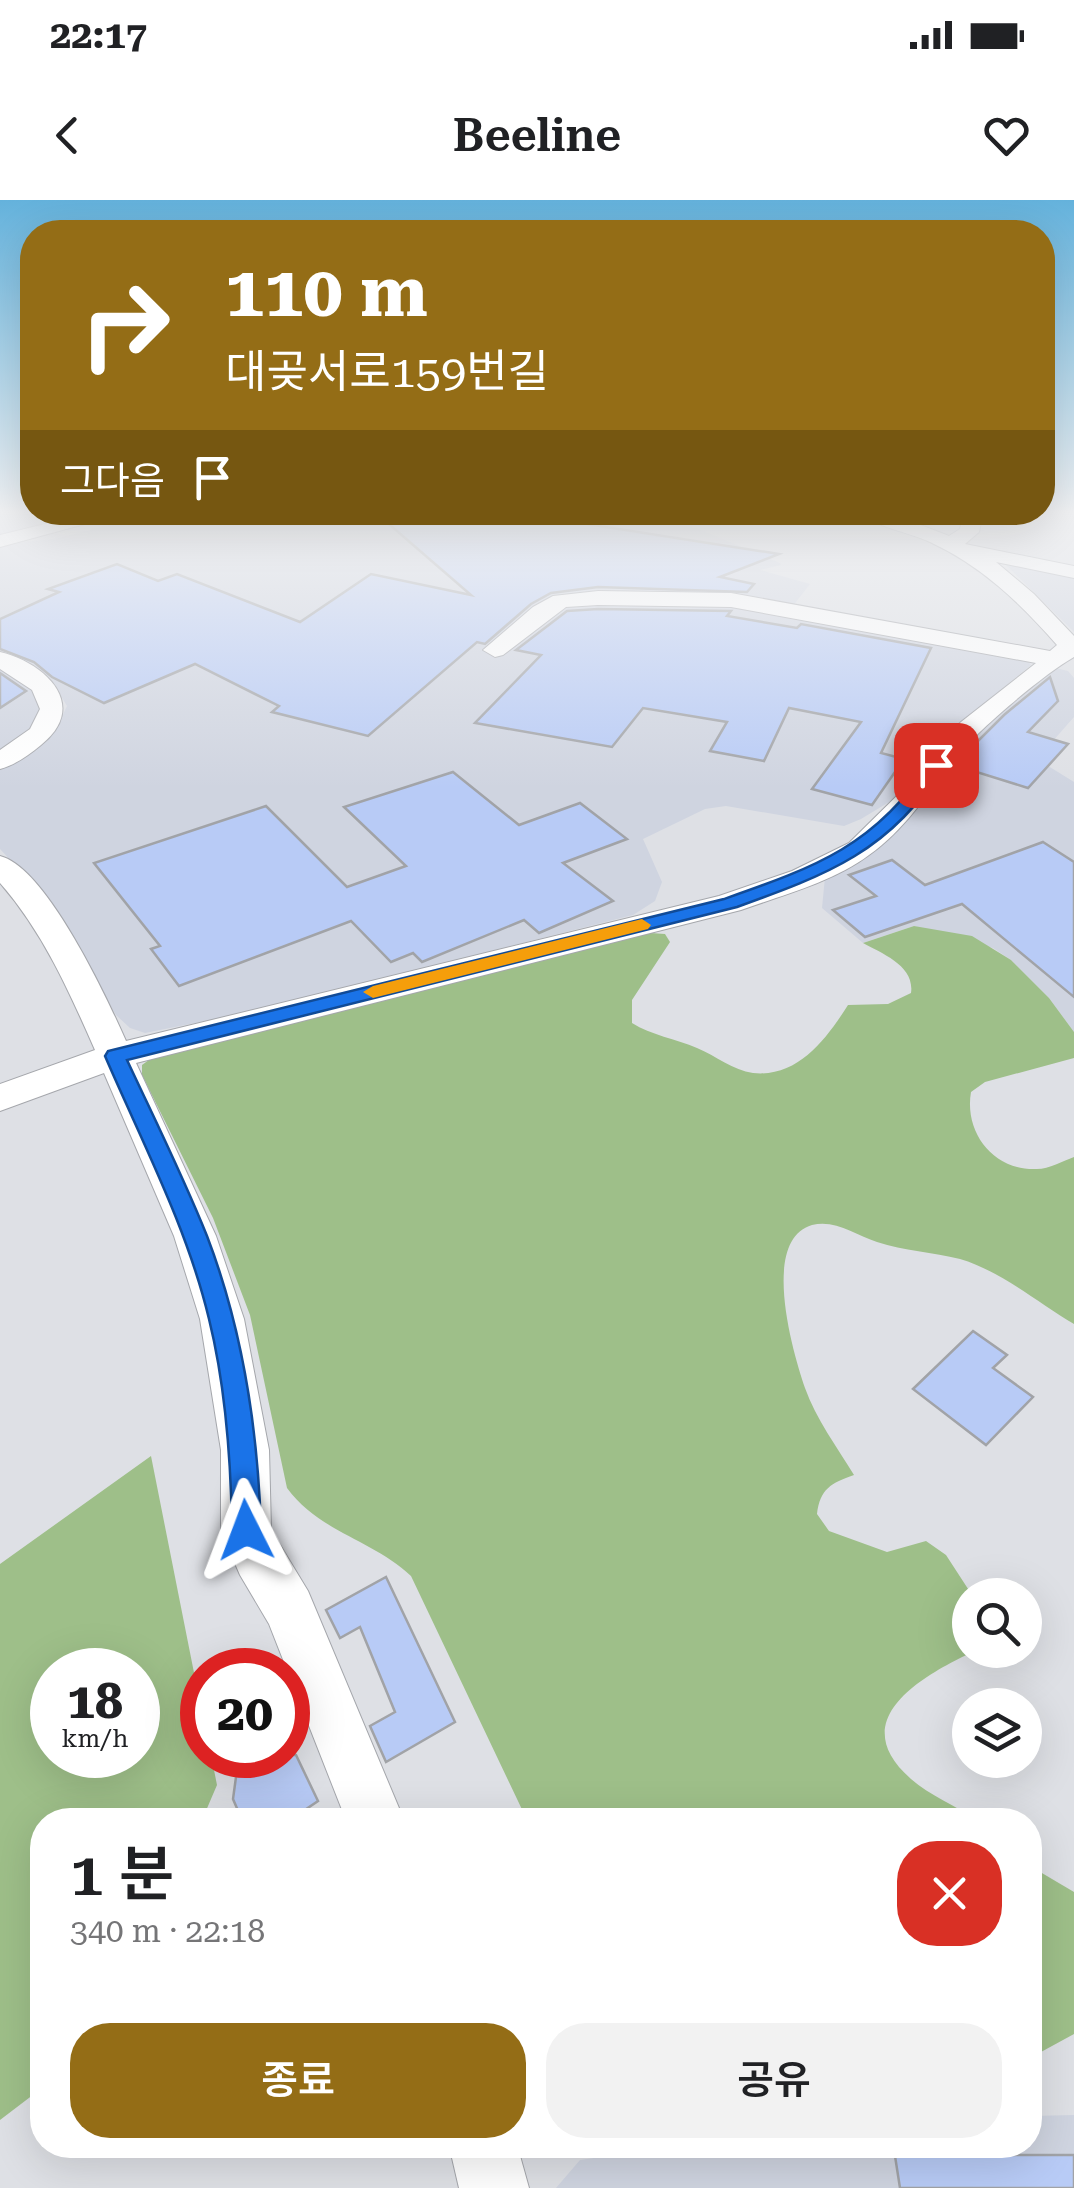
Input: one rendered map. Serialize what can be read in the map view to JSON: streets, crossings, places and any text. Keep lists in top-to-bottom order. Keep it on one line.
{"page":{"status":"22:17","header":"Beeline","turn":["110 m","대곶서로159번길"],"then":"그다음","speed":"18 km/h","limit":"20","heading":["1 분","340 m · 22:18"],"buttons":["종료","공유"]}}
